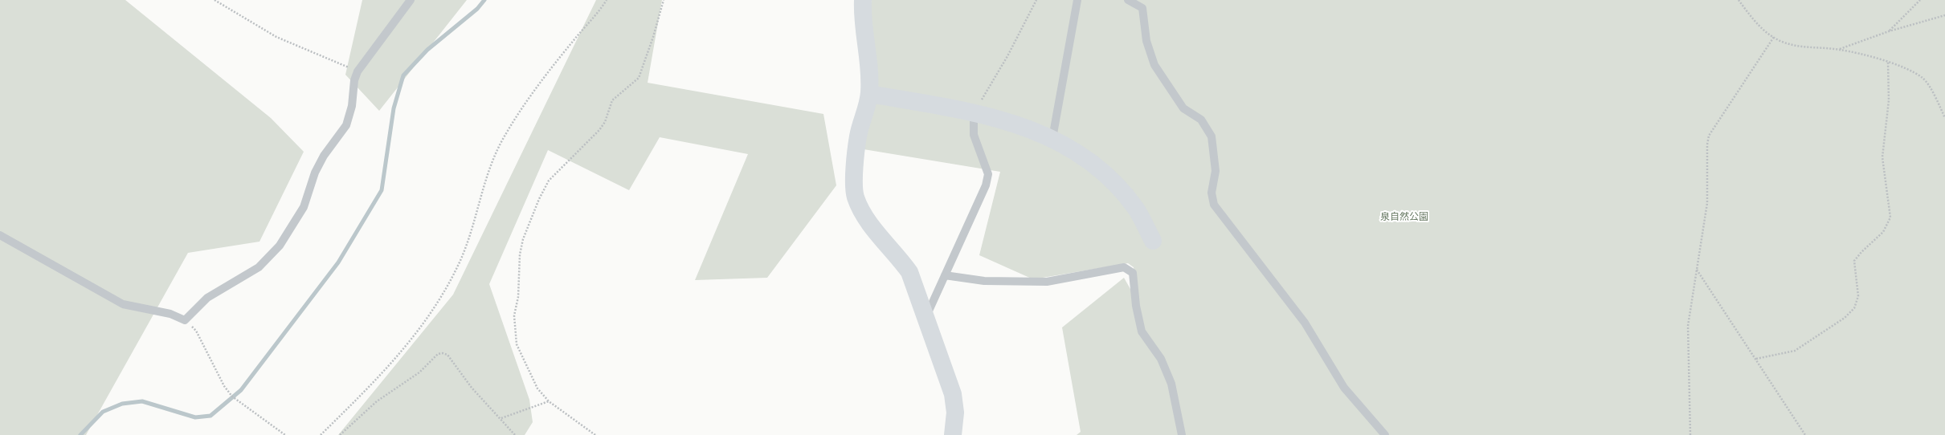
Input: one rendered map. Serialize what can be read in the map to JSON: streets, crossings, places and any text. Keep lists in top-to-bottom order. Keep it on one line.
{"parks":["泉自然公園"]}
